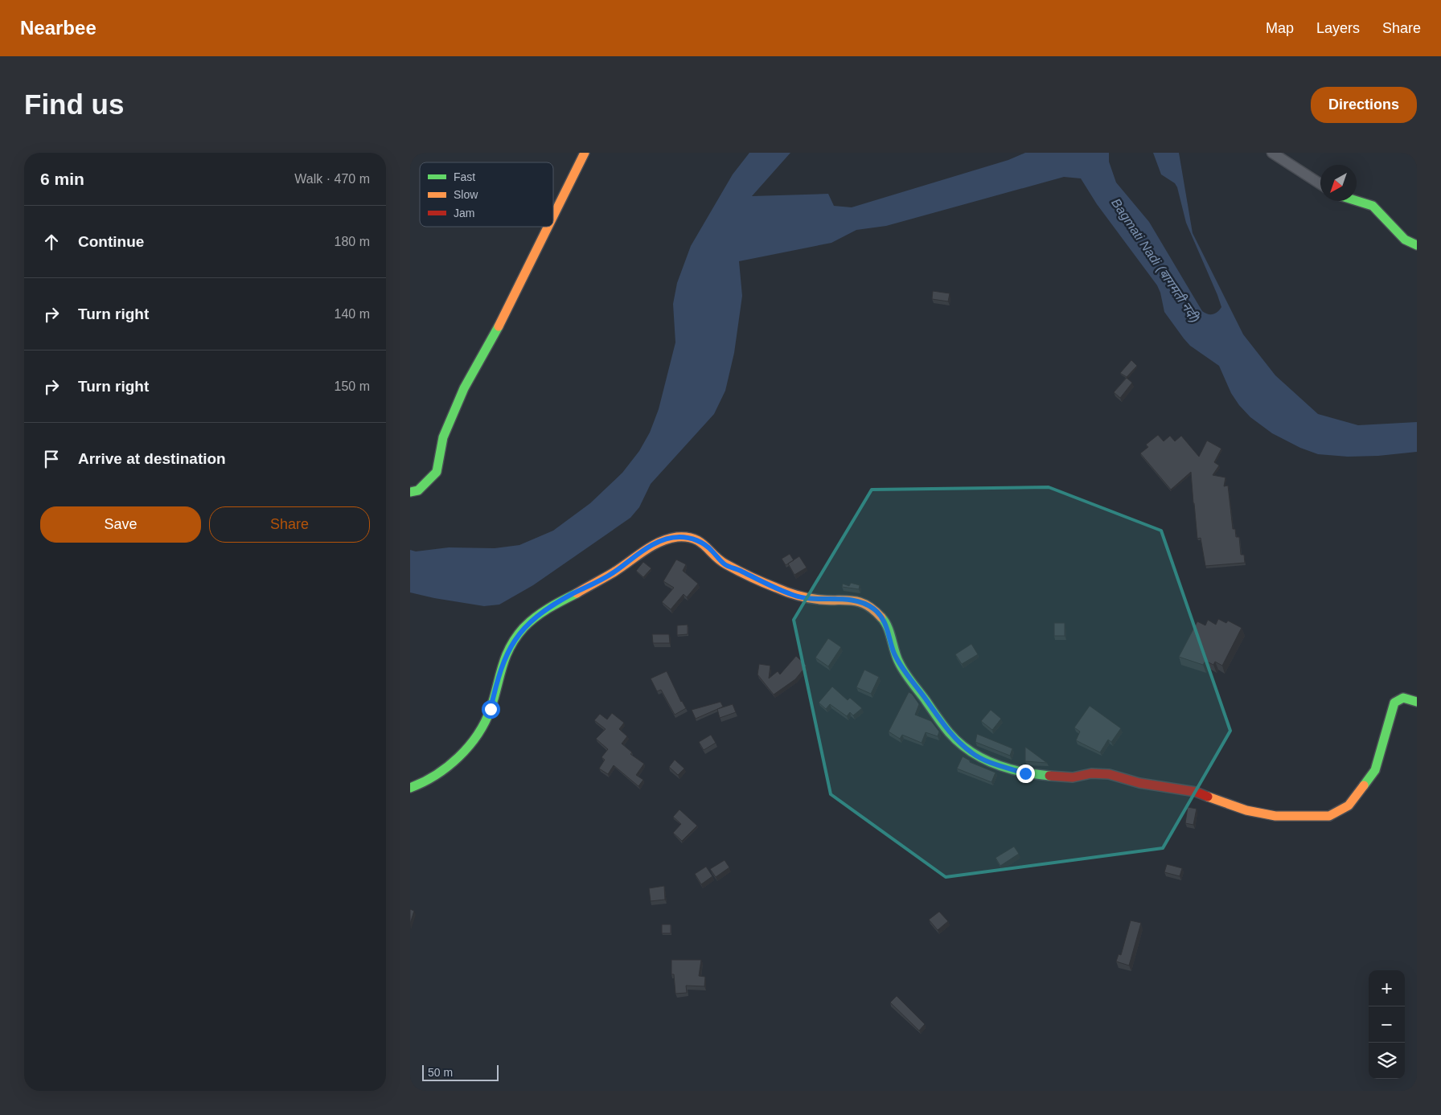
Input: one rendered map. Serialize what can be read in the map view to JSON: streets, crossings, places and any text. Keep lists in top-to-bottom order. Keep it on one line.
{"water":["Bagmati Nadi (बागमती नदी)"],"legend":["Fast","Slow","Jam"],"scale_bar":"50 m","north":"bottom left","page":{"header":"Nearbee","nav":["Map","Layers","Share"],"buttons":["Directions",["Save","Share"]],"title":"Find us","heading":["6 min","Walk · 470 m"],"list":[["Continue","180 m"],["Turn right","140 m"],["Turn right","150 m"],"Arrive at destination"],"map_buttons":["+","−"],"scale":"50 m"}}
